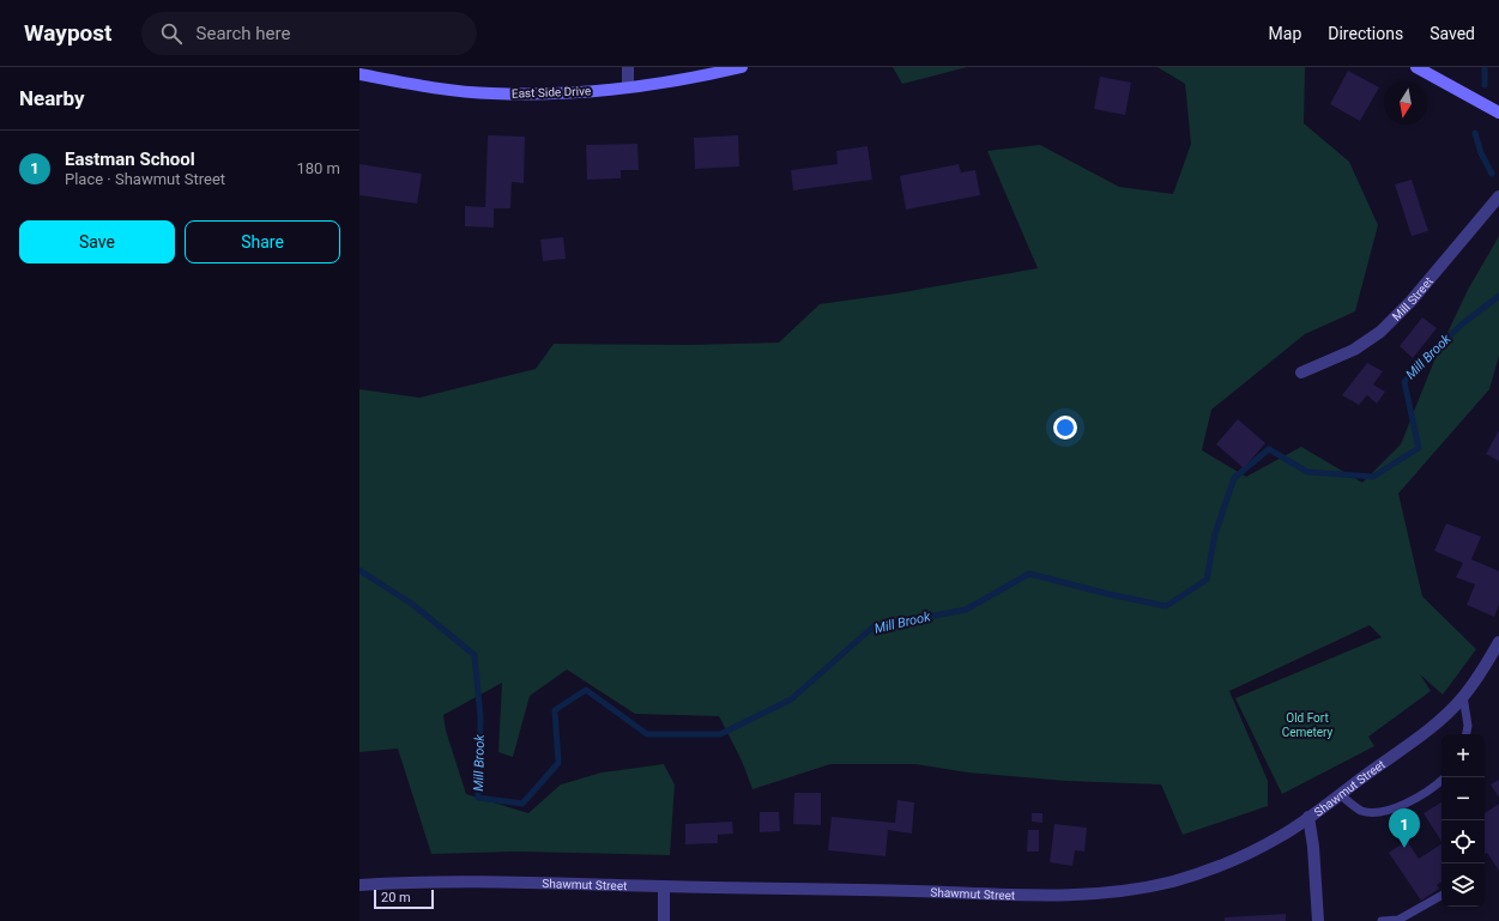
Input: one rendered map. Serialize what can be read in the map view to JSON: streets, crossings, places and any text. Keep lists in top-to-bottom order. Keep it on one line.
{"streets":{"main road":["East Side Drive"],"street":["Mill Street","Shawmut Street"]},"water":["Mill Brook"],"parks":["Old Fort Cemetery"],"scale_bar":"20 m","north":"bottom","page":{"header":"Waypost","search":"Search here","nav":["Map","Directions","Saved"],"heading":"Nearby","list":[{"mark":"1","name":"Eastman School","note":"Place · Shawmut Street","value":"180 m"}],"buttons":["Save","Share"],"map_buttons":["+","−"],"pins":"1","scale":"20 m"}}
